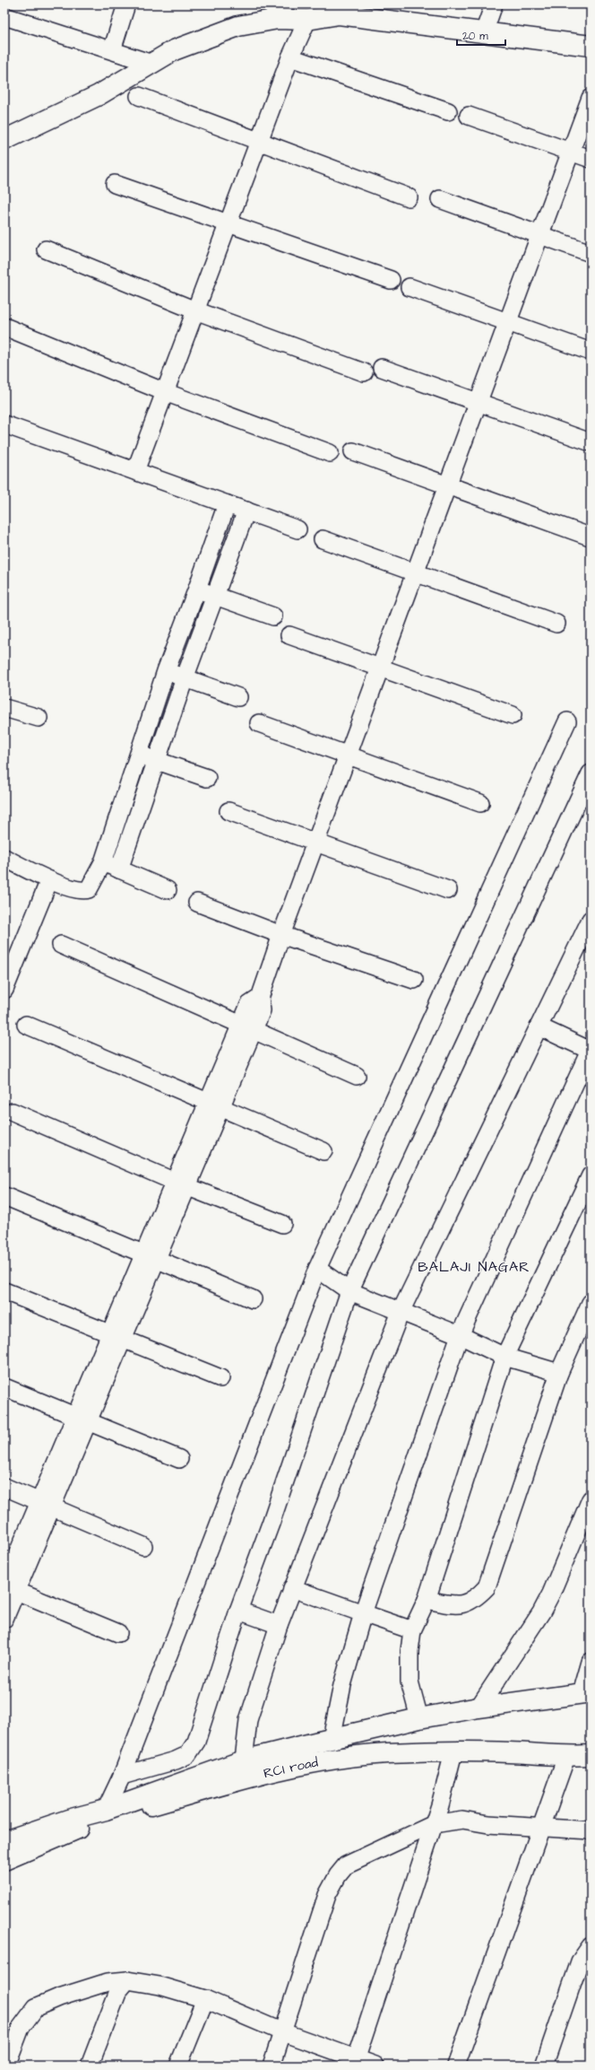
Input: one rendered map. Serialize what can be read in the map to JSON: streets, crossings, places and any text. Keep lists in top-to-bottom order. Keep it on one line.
{"streets":{"main road":["RCI road"]},"districts":["BALAJI NAGAR"],"scale_bar":"20 m"}
